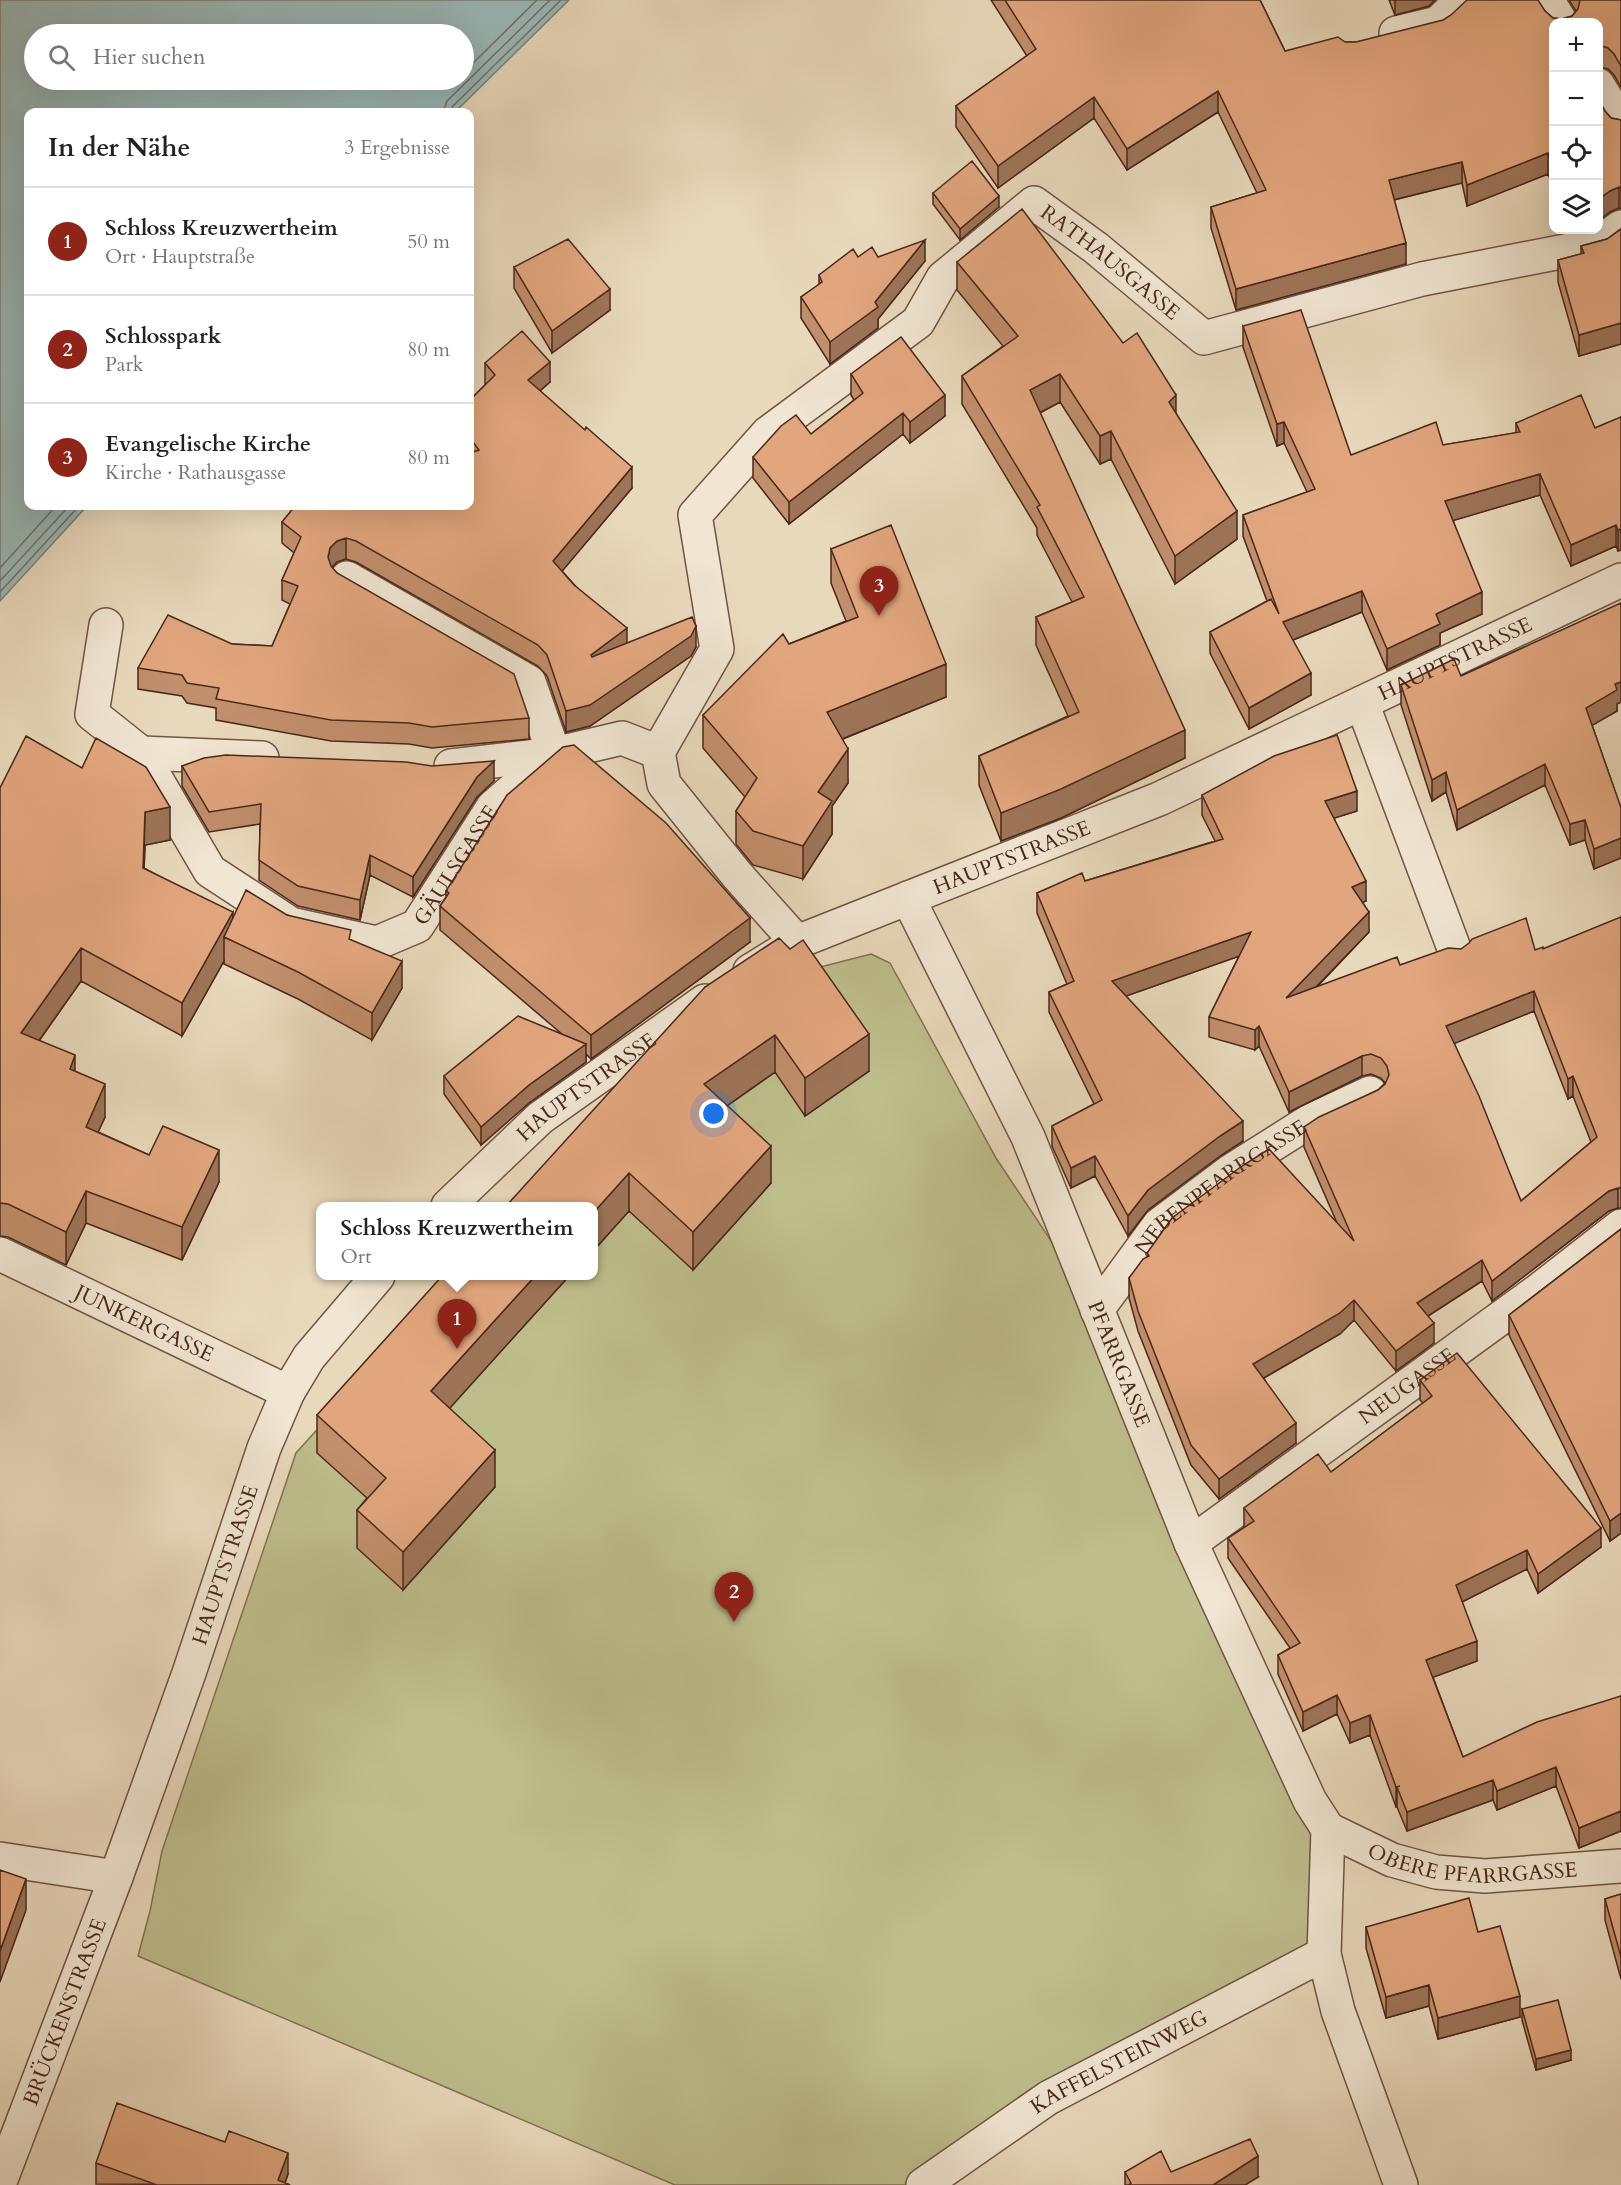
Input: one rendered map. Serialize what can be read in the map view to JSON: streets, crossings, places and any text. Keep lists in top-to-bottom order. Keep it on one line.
{"streets":{"street":["RATHAUSGASSE","HAUPTSTRASSE","GÄULSGASSE","NEBENPFARRGASSE","JUNKERGASSE","PFARRGASSE","NEUGASSE","OBERE PFARRGASSE","BRÜCKENSTRASSE","KAFFELSTEINWEG"]},"crossings":[["RATHAUSGASSE","GÄULSGASSE"],["HAUPTSTRASSE","JUNKERGASSE"],["HAUPTSTRASSE","PFARRGASSE"],["HAUPTSTRASSE","BRÜCKENSTRASSE"],["NEBENPFARRGASSE","PFARRGASSE"],["PFARRGASSE","NEUGASSE"],["PFARRGASSE","OBERE PFARRGASSE"]],"page":{"map_buttons":["+","−"],"search":"Hier suchen","heading":["In der Nähe","3 Ergebnisse"],"list":[{"mark":"1","name":"Schloss Kreuzwertheim","note":"Ort · Hauptstraße","value":"50 m"},{"mark":"2","name":"Schlosspark","note":"Park","value":"80 m"},{"mark":"3","name":"Evangelische Kirche","note":"Kirche · Rathausgasse","value":"80 m"}],"pins":["3","1","2"],"popup":["Schloss Kreuzwertheim","Ort"]}}
